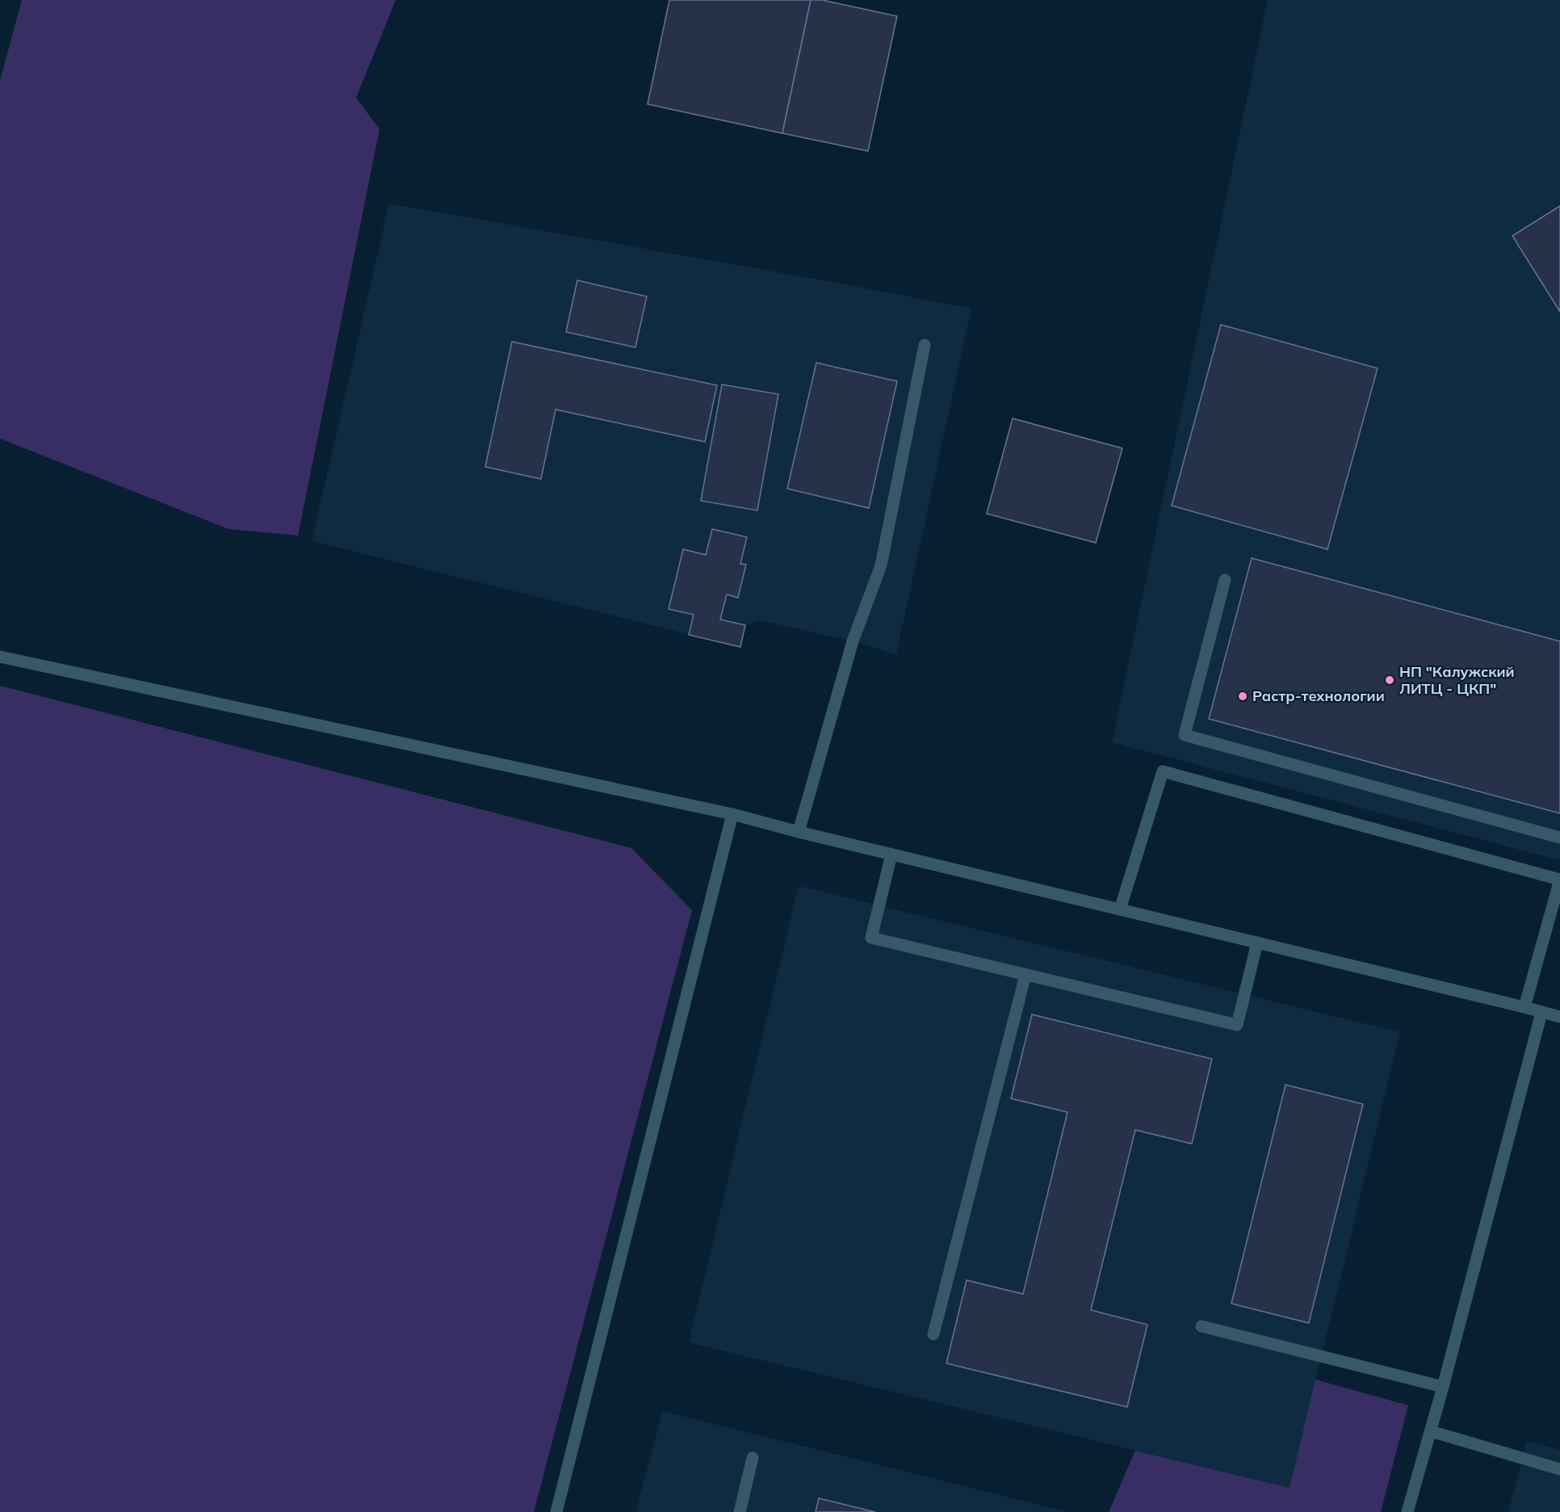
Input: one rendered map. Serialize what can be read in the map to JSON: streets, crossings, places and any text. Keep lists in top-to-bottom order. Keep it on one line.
{"places":["НП \"Калужский ЛИТЦ - ЦКП\"","Растр-технологии"]}
